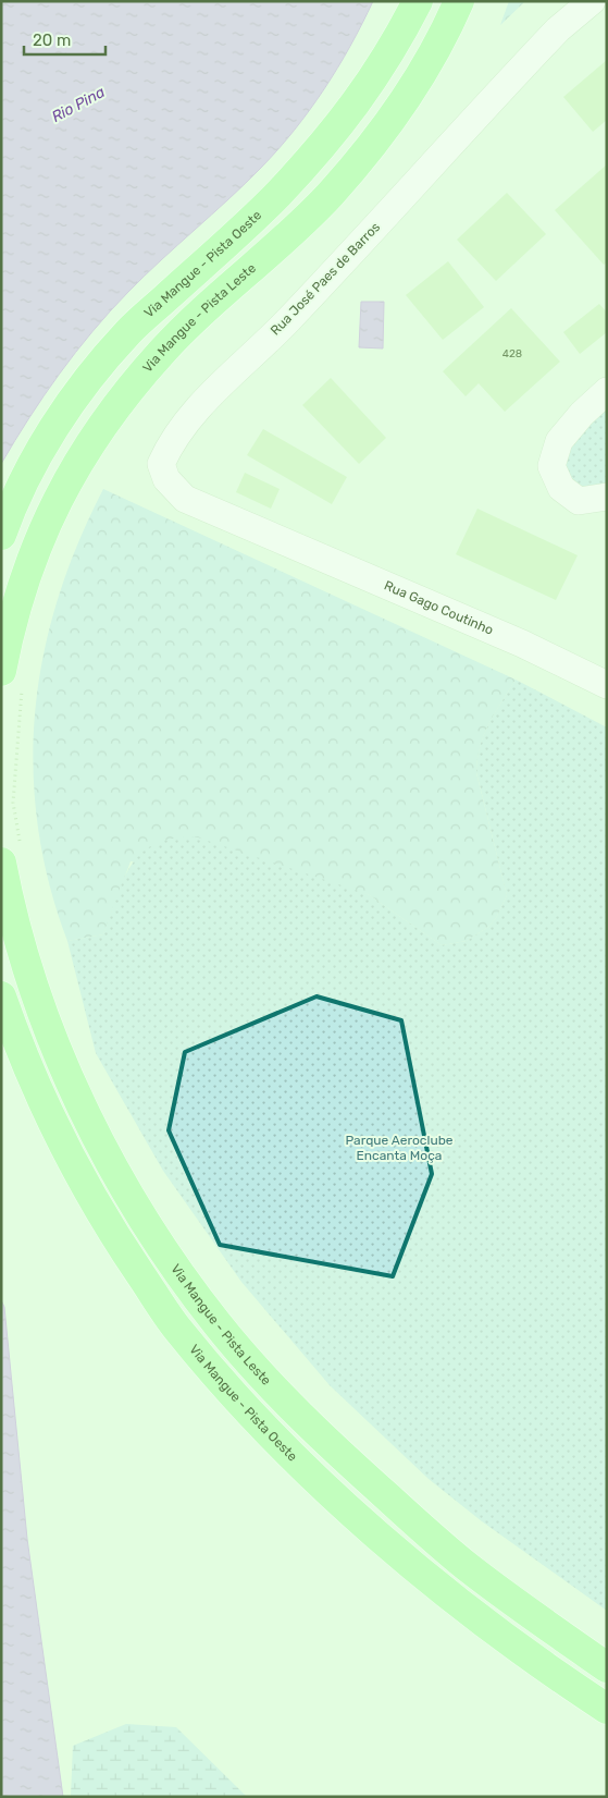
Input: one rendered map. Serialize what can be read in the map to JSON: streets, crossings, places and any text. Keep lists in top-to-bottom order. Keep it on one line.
{"streets":{"main road":["Via Mangue - Pista Oeste","Via Mangue - Pista Leste"],"street":["Rua José Paes de Barros","Rua Gago Coutinho"]},"crossings":[["Rua José Paes de Barros","Rua Gago Coutinho"]],"water":["Rio Pina"],"parks":["Parque Aeroclube Encanta Moça"],"house_numbers":["428"],"scale_bar":"20 m"}
